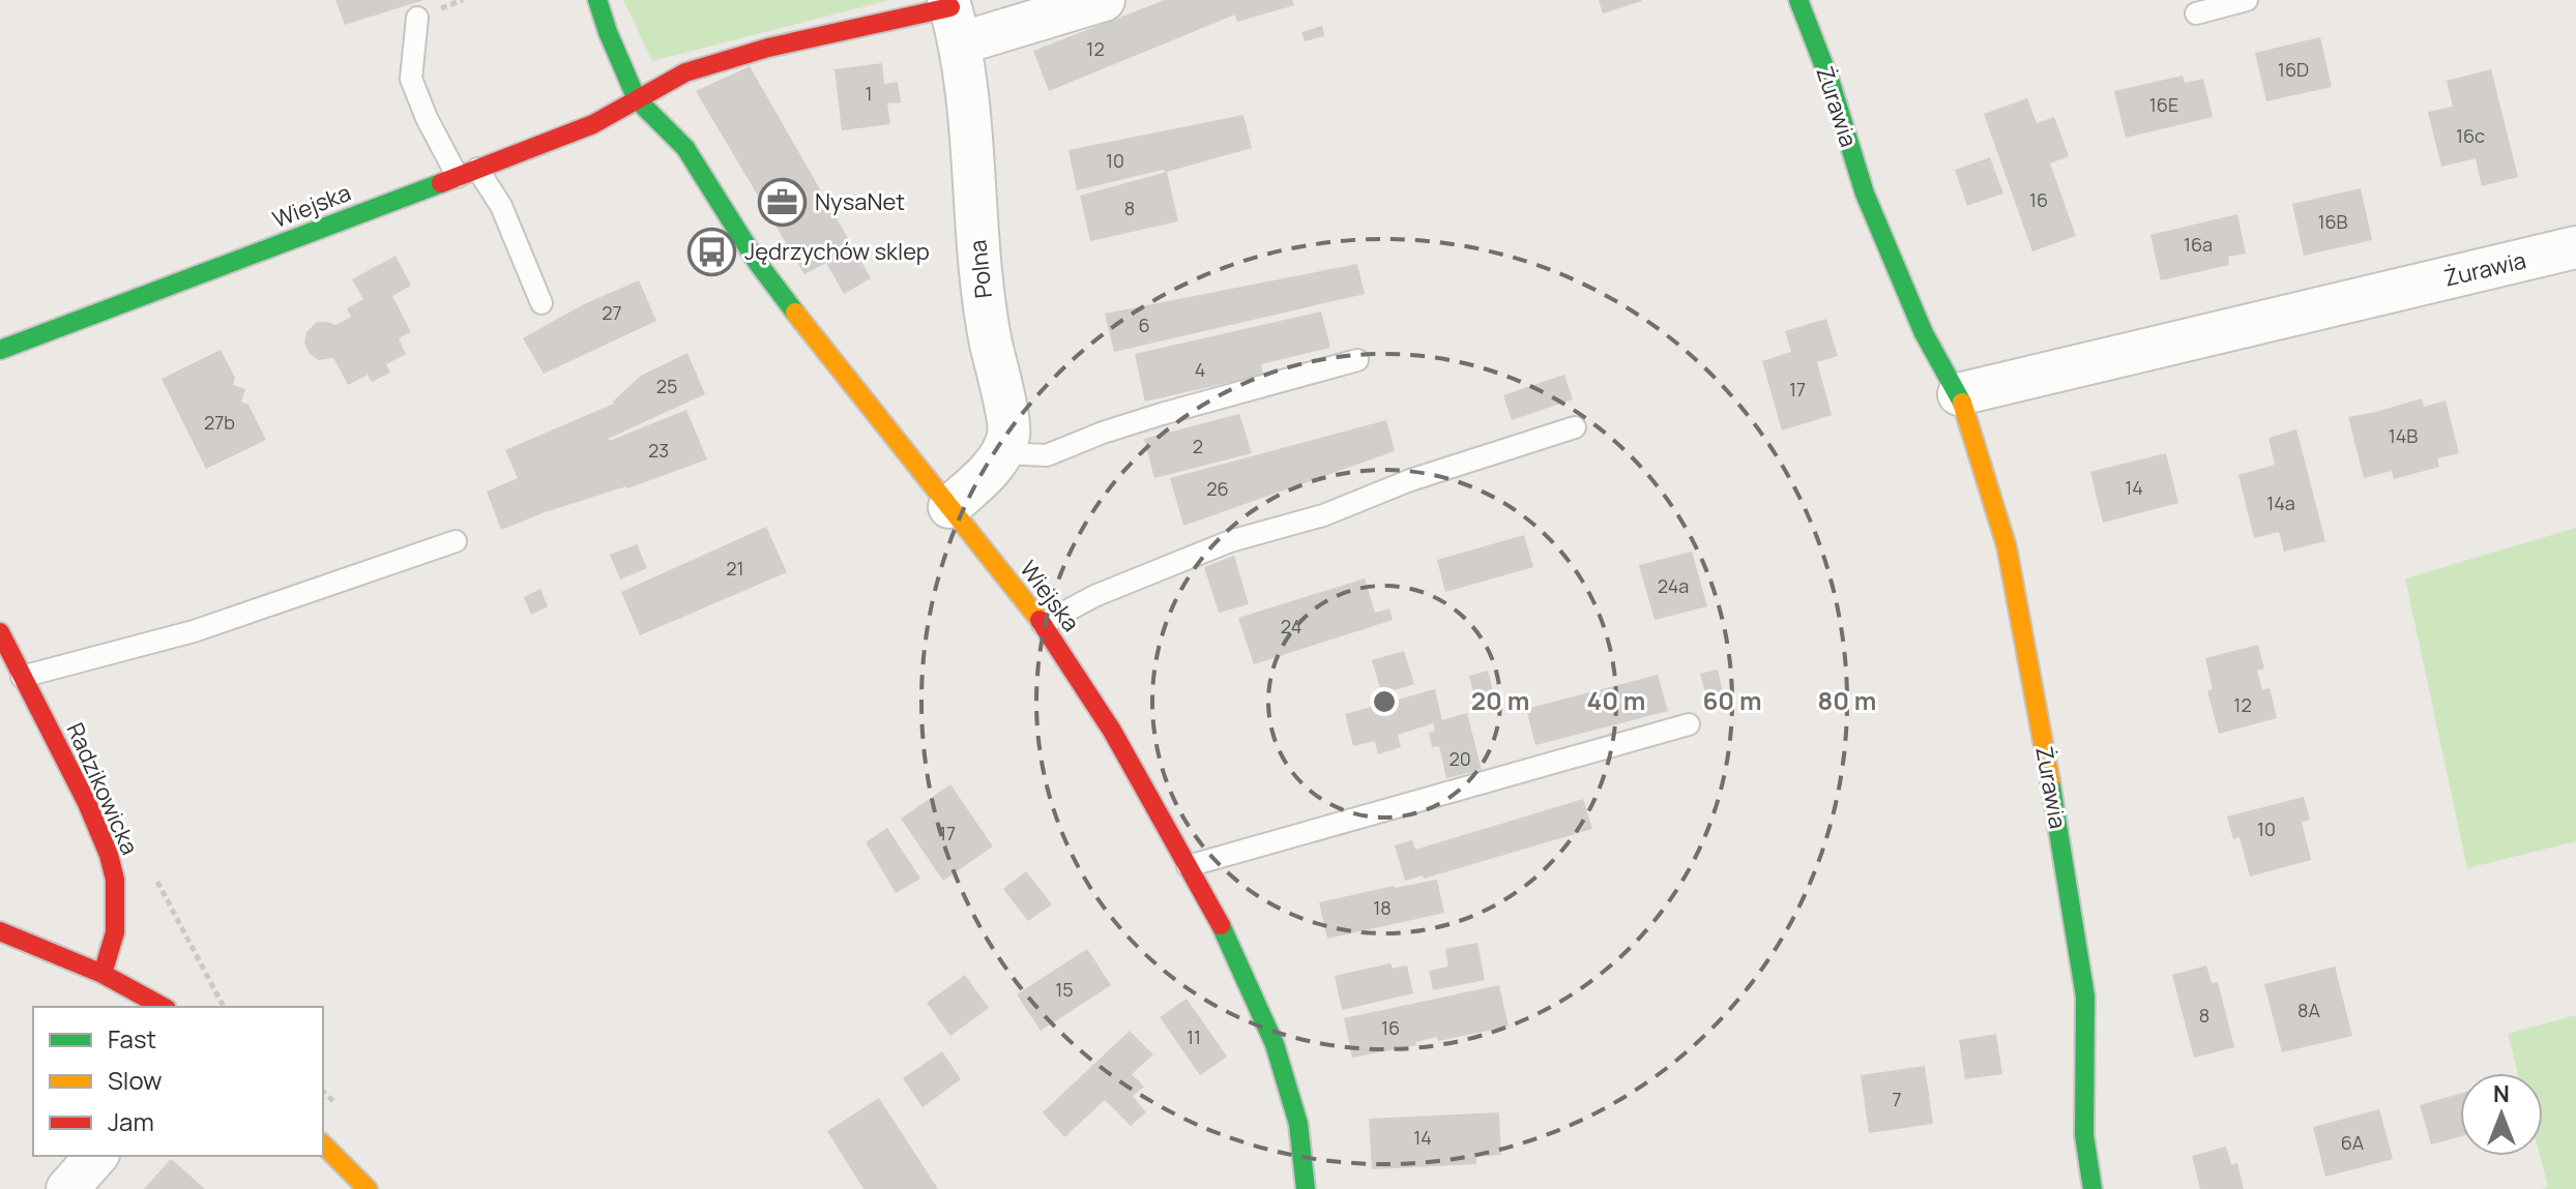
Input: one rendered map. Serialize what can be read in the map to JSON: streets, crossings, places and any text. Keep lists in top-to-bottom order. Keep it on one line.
{"streets":{"street":["Żurawia","Wiejska","Polna","Radzikowicka"]},"places":{"office":["NysaNet"],"bus stop":["Jędrzychów sklep"]},"house_numbers":["12","16D","1","16E","16c","10","16","8","16B","16a","27","6","4","25","17","27b","14B","2","23","14","26","14a","21","24a","24","12","20","10","17","18","15","8A","8","16","11","7","14","6A"],"legend":["Fast","Slow","Jam"],"north":"top","rings":["20 m","40 m","60 m","80 m"]}
